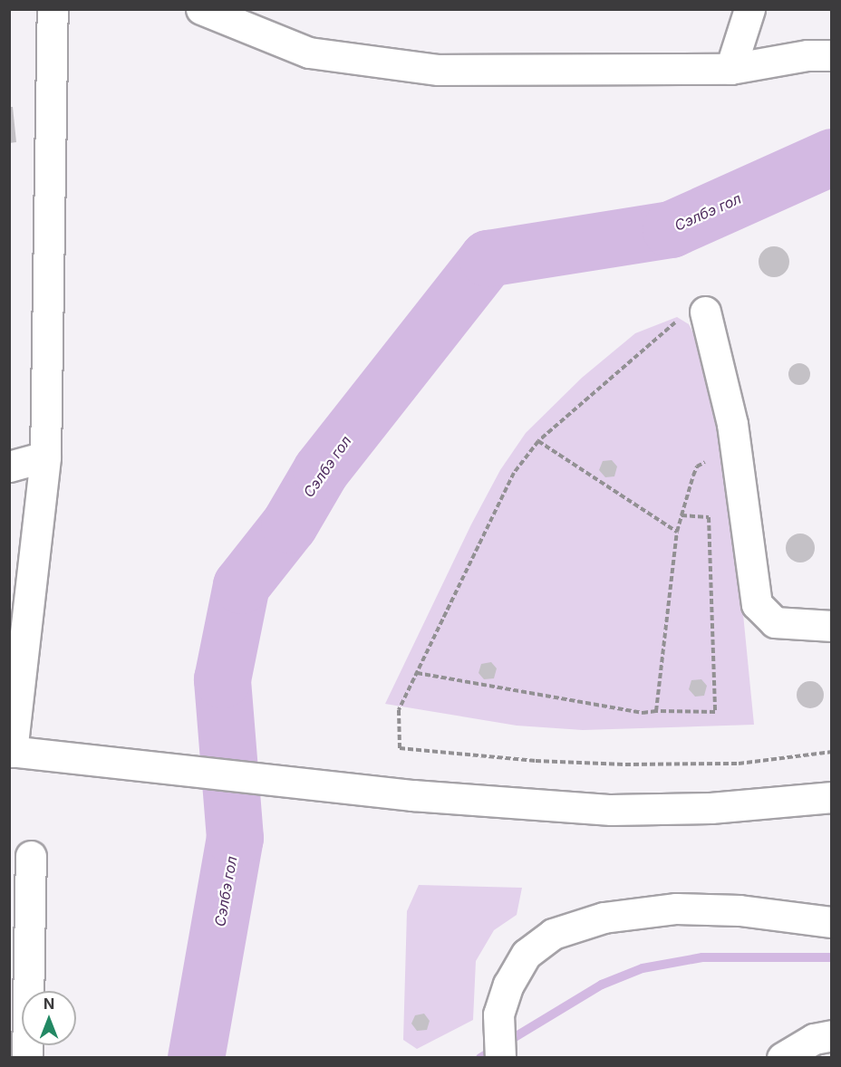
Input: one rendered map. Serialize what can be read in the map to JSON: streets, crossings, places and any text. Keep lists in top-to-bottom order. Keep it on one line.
{"water":["Сэлбэ гол"],"north":"top"}
